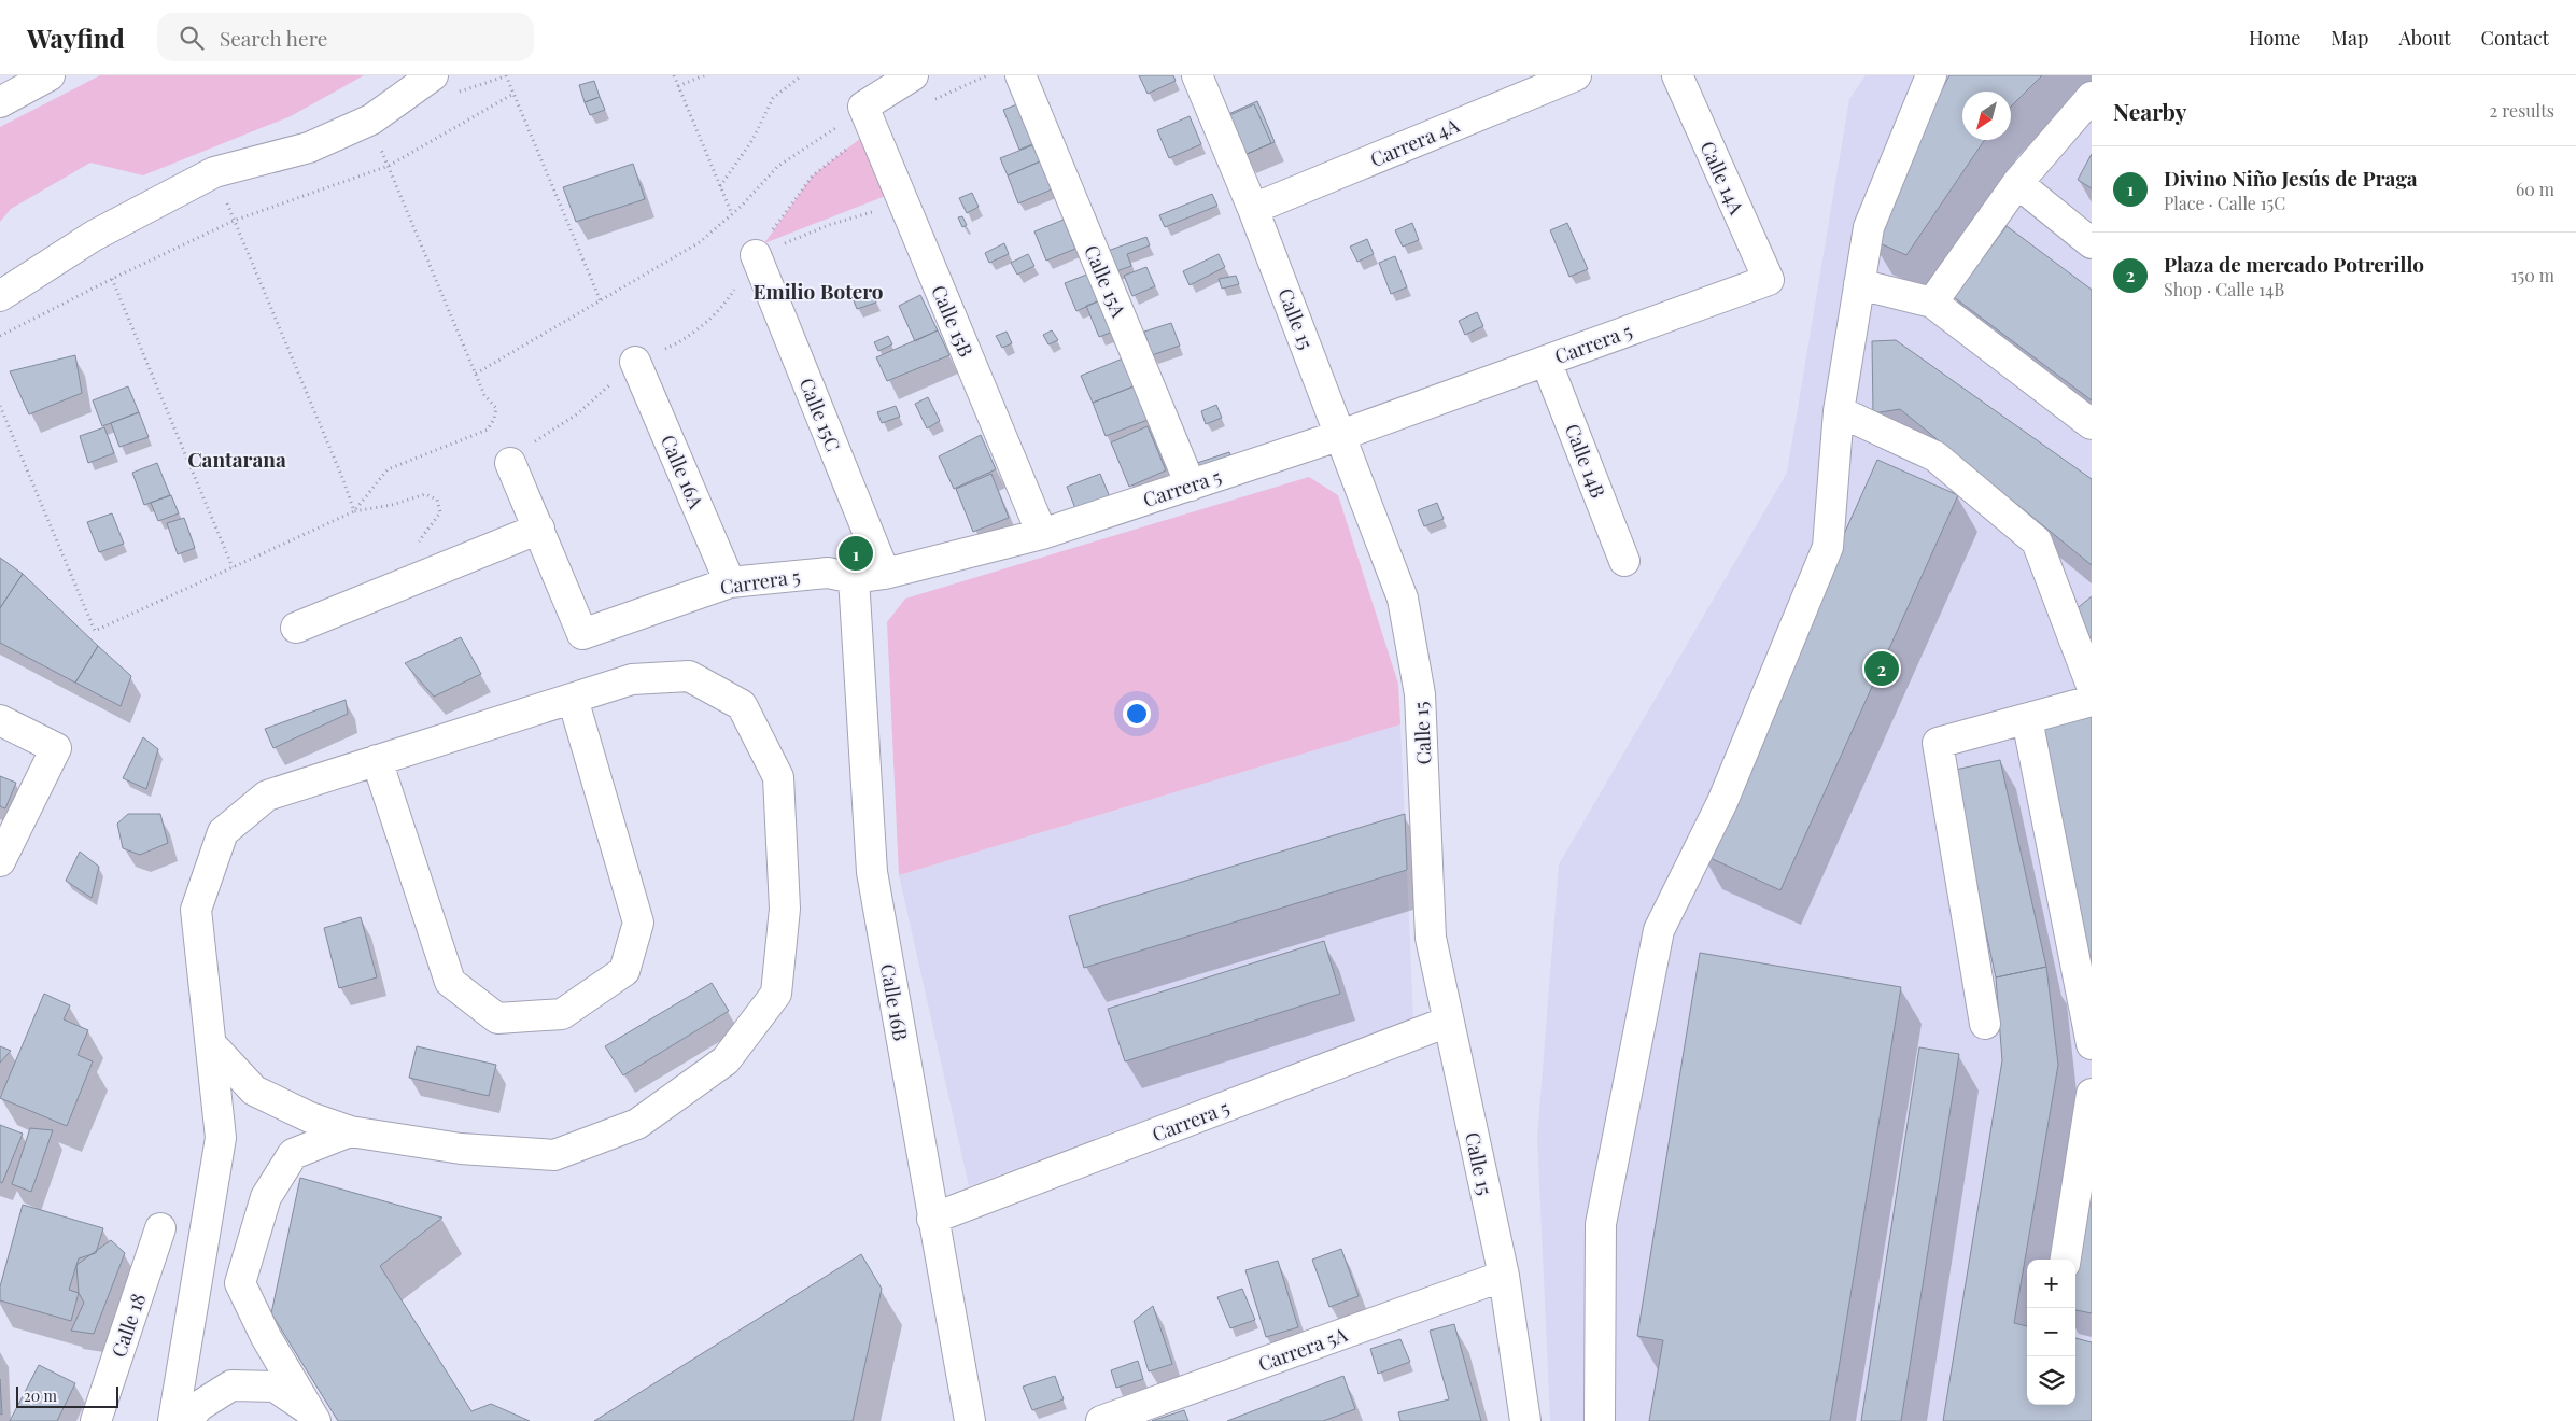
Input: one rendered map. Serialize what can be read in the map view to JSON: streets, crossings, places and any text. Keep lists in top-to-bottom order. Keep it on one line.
{"streets":{"street":["Carrera 4A","Calle 14A","Calle 15A","Calle 15","Calle 15B","Carrera 5","Calle 15C","Calle 14B","Calle 16A","Calle 16B","Calle 18","Carrera 5A"]},"crossings":[["Carrera 4A","Calle 15"],["Calle 14A","Carrera 5"],["Calle 15A","Carrera 5"],["Calle 15","Carrera 5"],["Calle 15","Carrera 5A"],["Calle 15B","Carrera 5"],["Carrera 5","Calle 15C"],["Carrera 5","Calle 14B"],["Carrera 5","Calle 16A"],["Carrera 5","Calle 16B"]],"districts":["Emilio Botero","Cantarana"],"scale_bar":"20 m","north":"bottom left","page":{"header":"Wayfind","search":"Search here","nav":["Home","Map","About","Contact"],"heading":["Nearby","2 results"],"list":[{"mark":"1","name":"Divino Niño Jesús de Praga","note":"Place · Calle 15C","value":"60 m"},{"mark":"2","name":"Plaza de mercado Potrerillo","note":"Shop · Calle 14B","value":"150 m"}],"pins":["1","2"],"map_buttons":["+","−"],"scale":"20 m"}}
